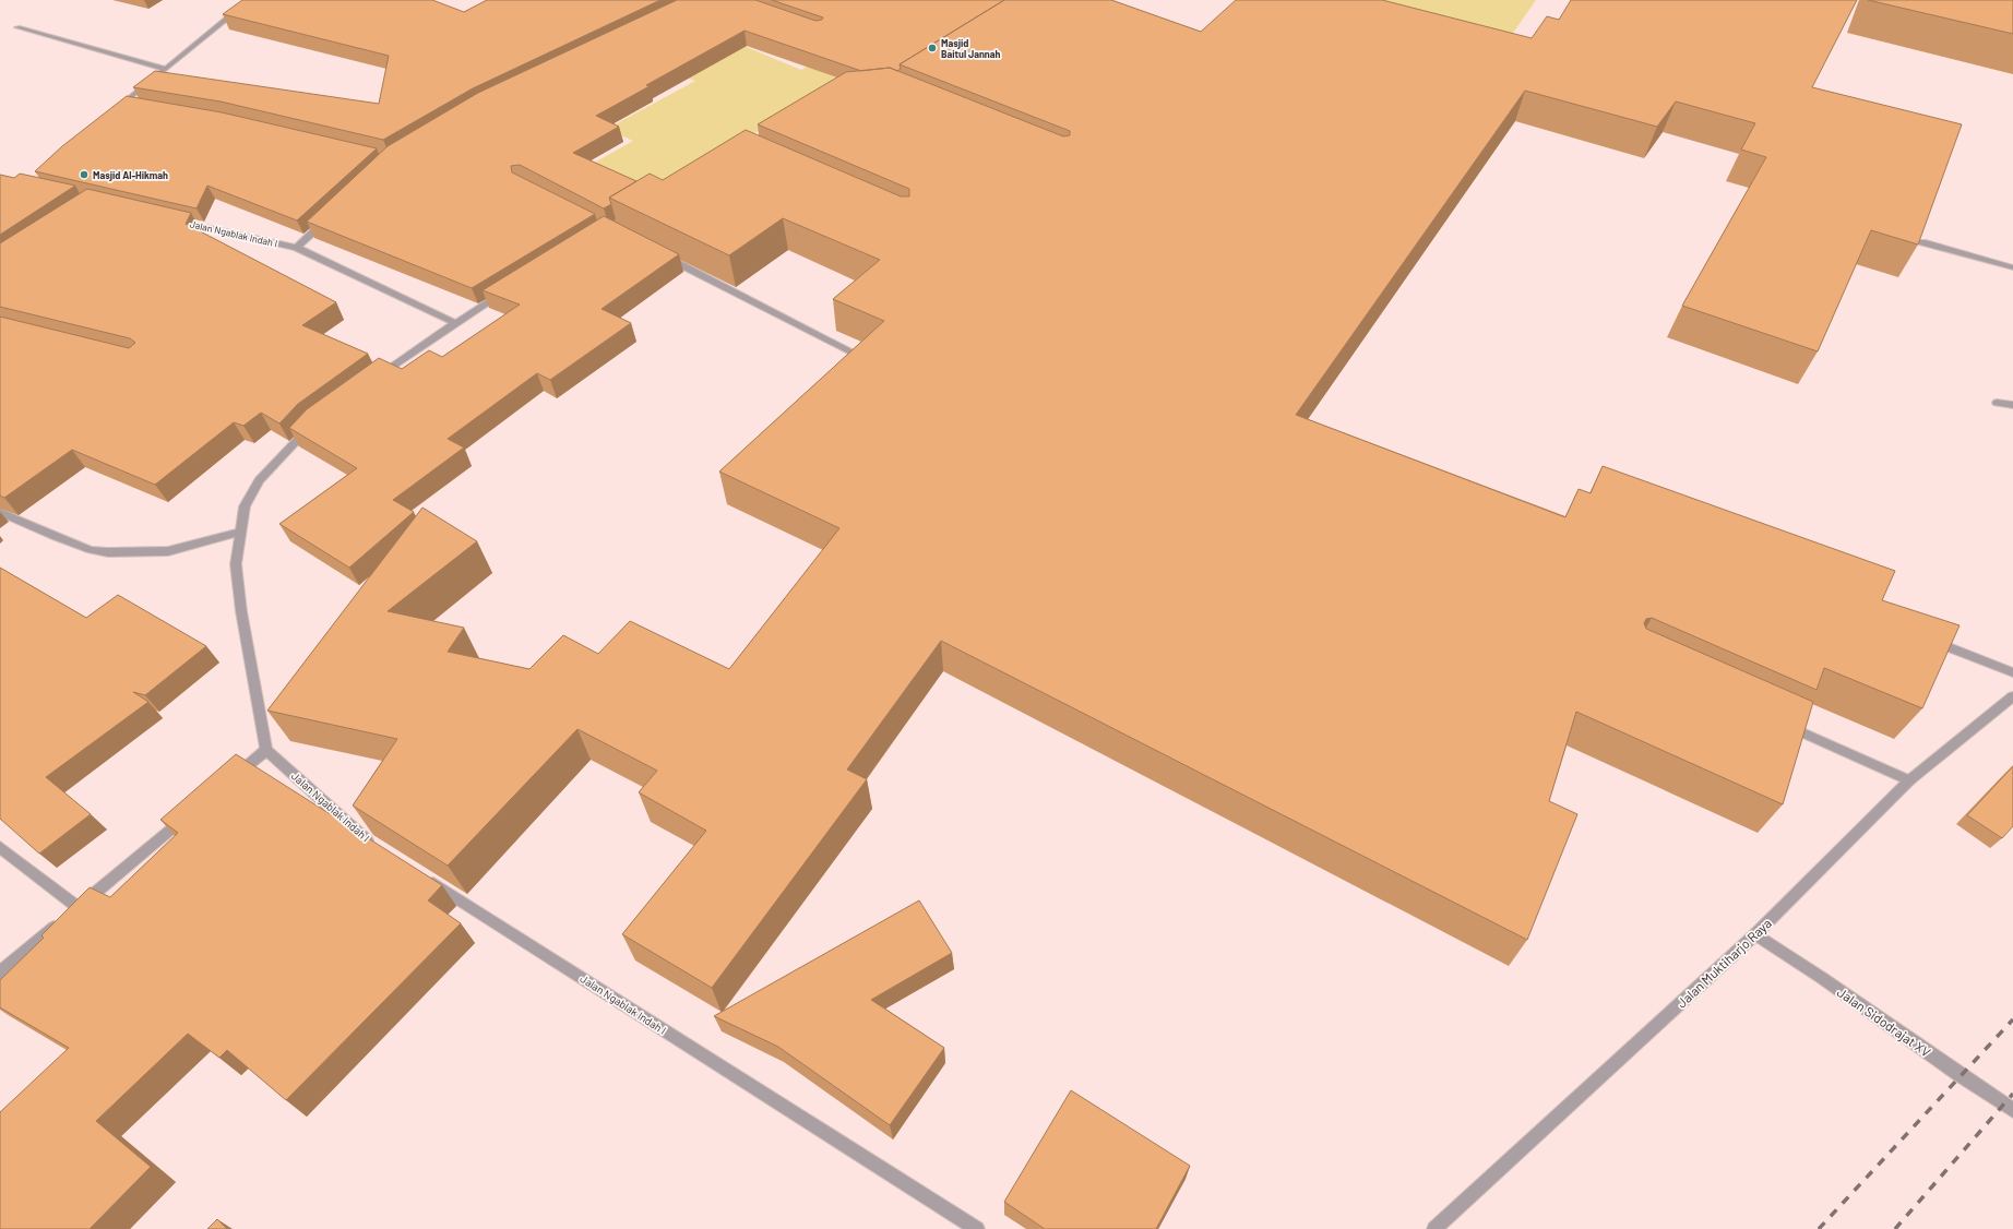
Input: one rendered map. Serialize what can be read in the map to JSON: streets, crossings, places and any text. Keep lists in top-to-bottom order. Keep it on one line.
{"streets":{"street":["Jalan Ngablak Indah I","Jalan Muktiharjo Raya","Jalan Sidodrajat XV"]},"crossings":[["Jalan Muktiharjo Raya","Jalan Sidodrajat XV"]],"places":["Masjid Baitul Jannah","Masjid Al-Hikmah"]}
